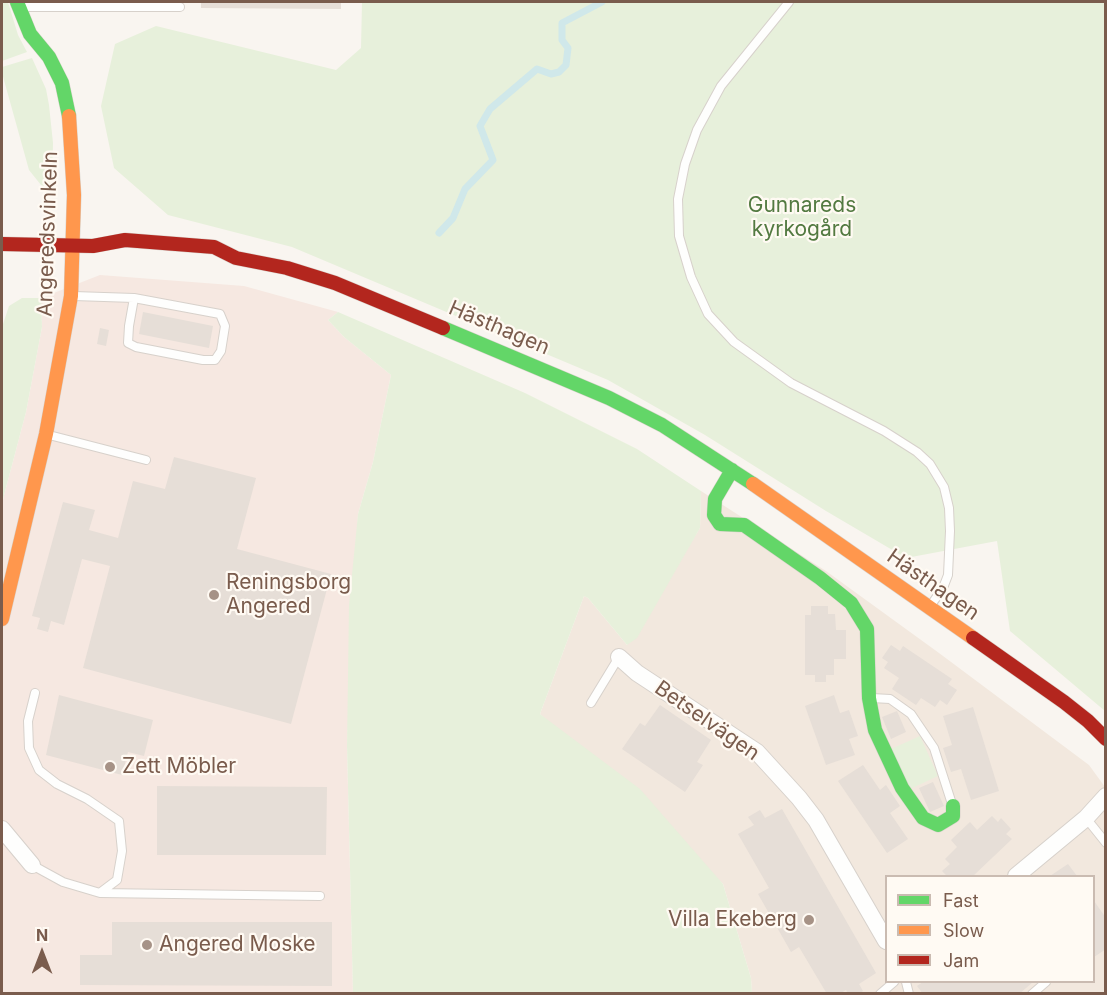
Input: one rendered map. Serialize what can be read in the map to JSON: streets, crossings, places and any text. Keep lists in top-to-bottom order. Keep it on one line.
{"streets":{"street":["Angeredsvinkeln","Hästhagen","Betselvägen"]},"crossings":[["Angeredsvinkeln","Hästhagen"]],"parks":["Gunnareds kyrkogård"],"places":["Reningsborg Angered","Zett Möbler","Villa Ekeberg","Angered Moske"],"legend":["Fast","Slow","Jam"],"north":"top"}
